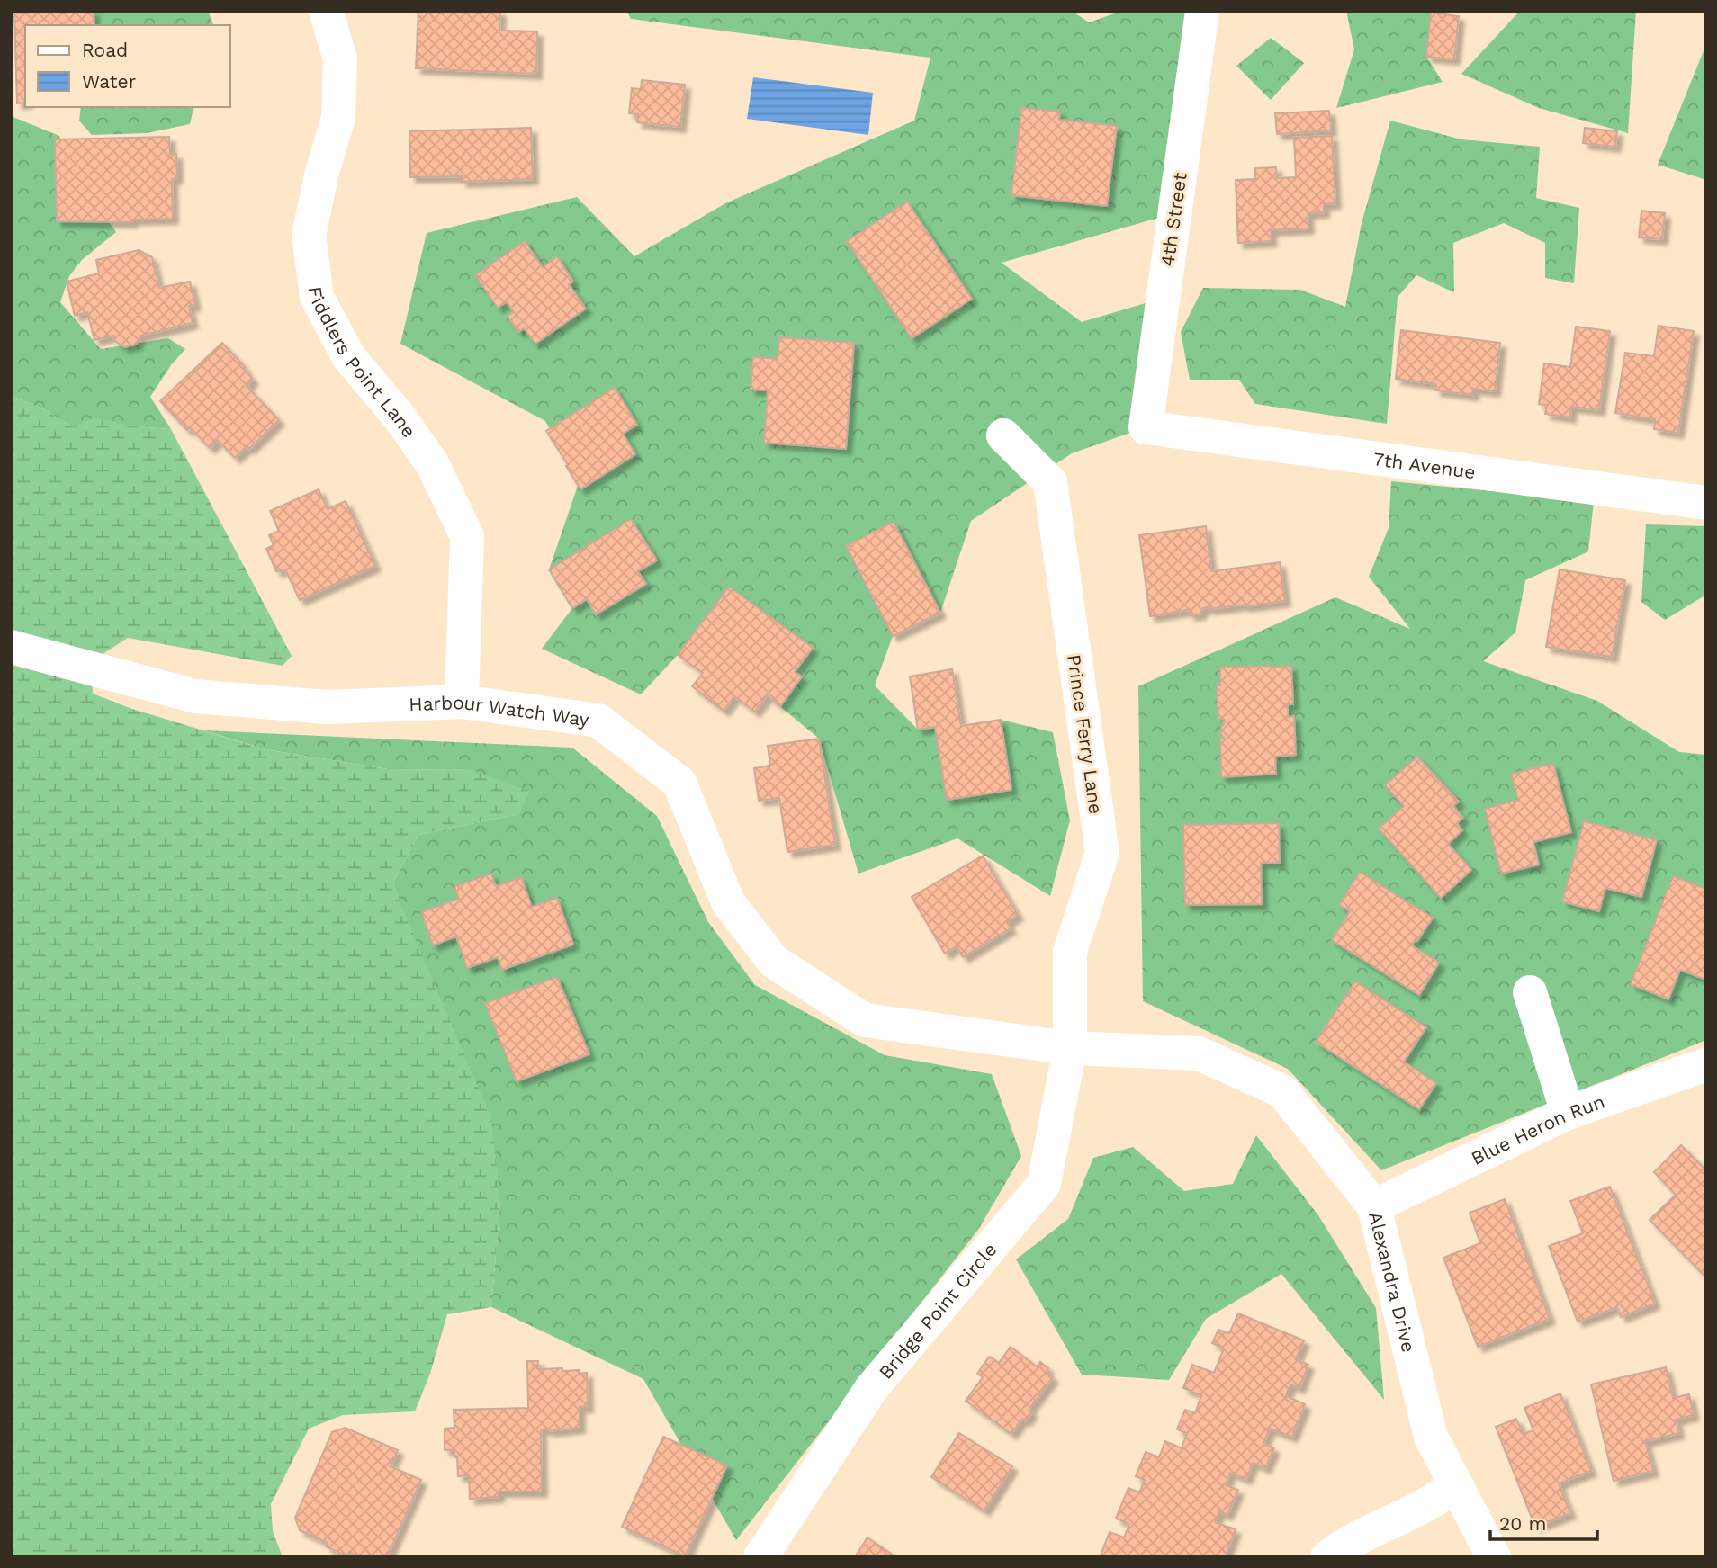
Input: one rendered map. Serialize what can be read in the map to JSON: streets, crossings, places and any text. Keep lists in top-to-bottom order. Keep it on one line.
{"streets":{"street":["4th Street","Fiddlers Point Lane","7th Avenue","Harbour Watch Way","Prince Ferry Lane","Blue Heron Run","Alexandra Drive","Bridge Point Circle"]},"crossings":[["4th Street","7th Avenue"],["Fiddlers Point Lane","Harbour Watch Way"],["Harbour Watch Way","Prince Ferry Lane"],["Harbour Watch Way","Alexandra Drive"],["Harbour Watch Way","Bridge Point Circle"],["Prince Ferry Lane","Alexandra Drive"],["Prince Ferry Lane","Bridge Point Circle"],["Blue Heron Run","Alexandra Drive"],["Alexandra Drive","Bridge Point Circle"]],"legend":["Road","Water"],"scale_bar":"20 m"}
